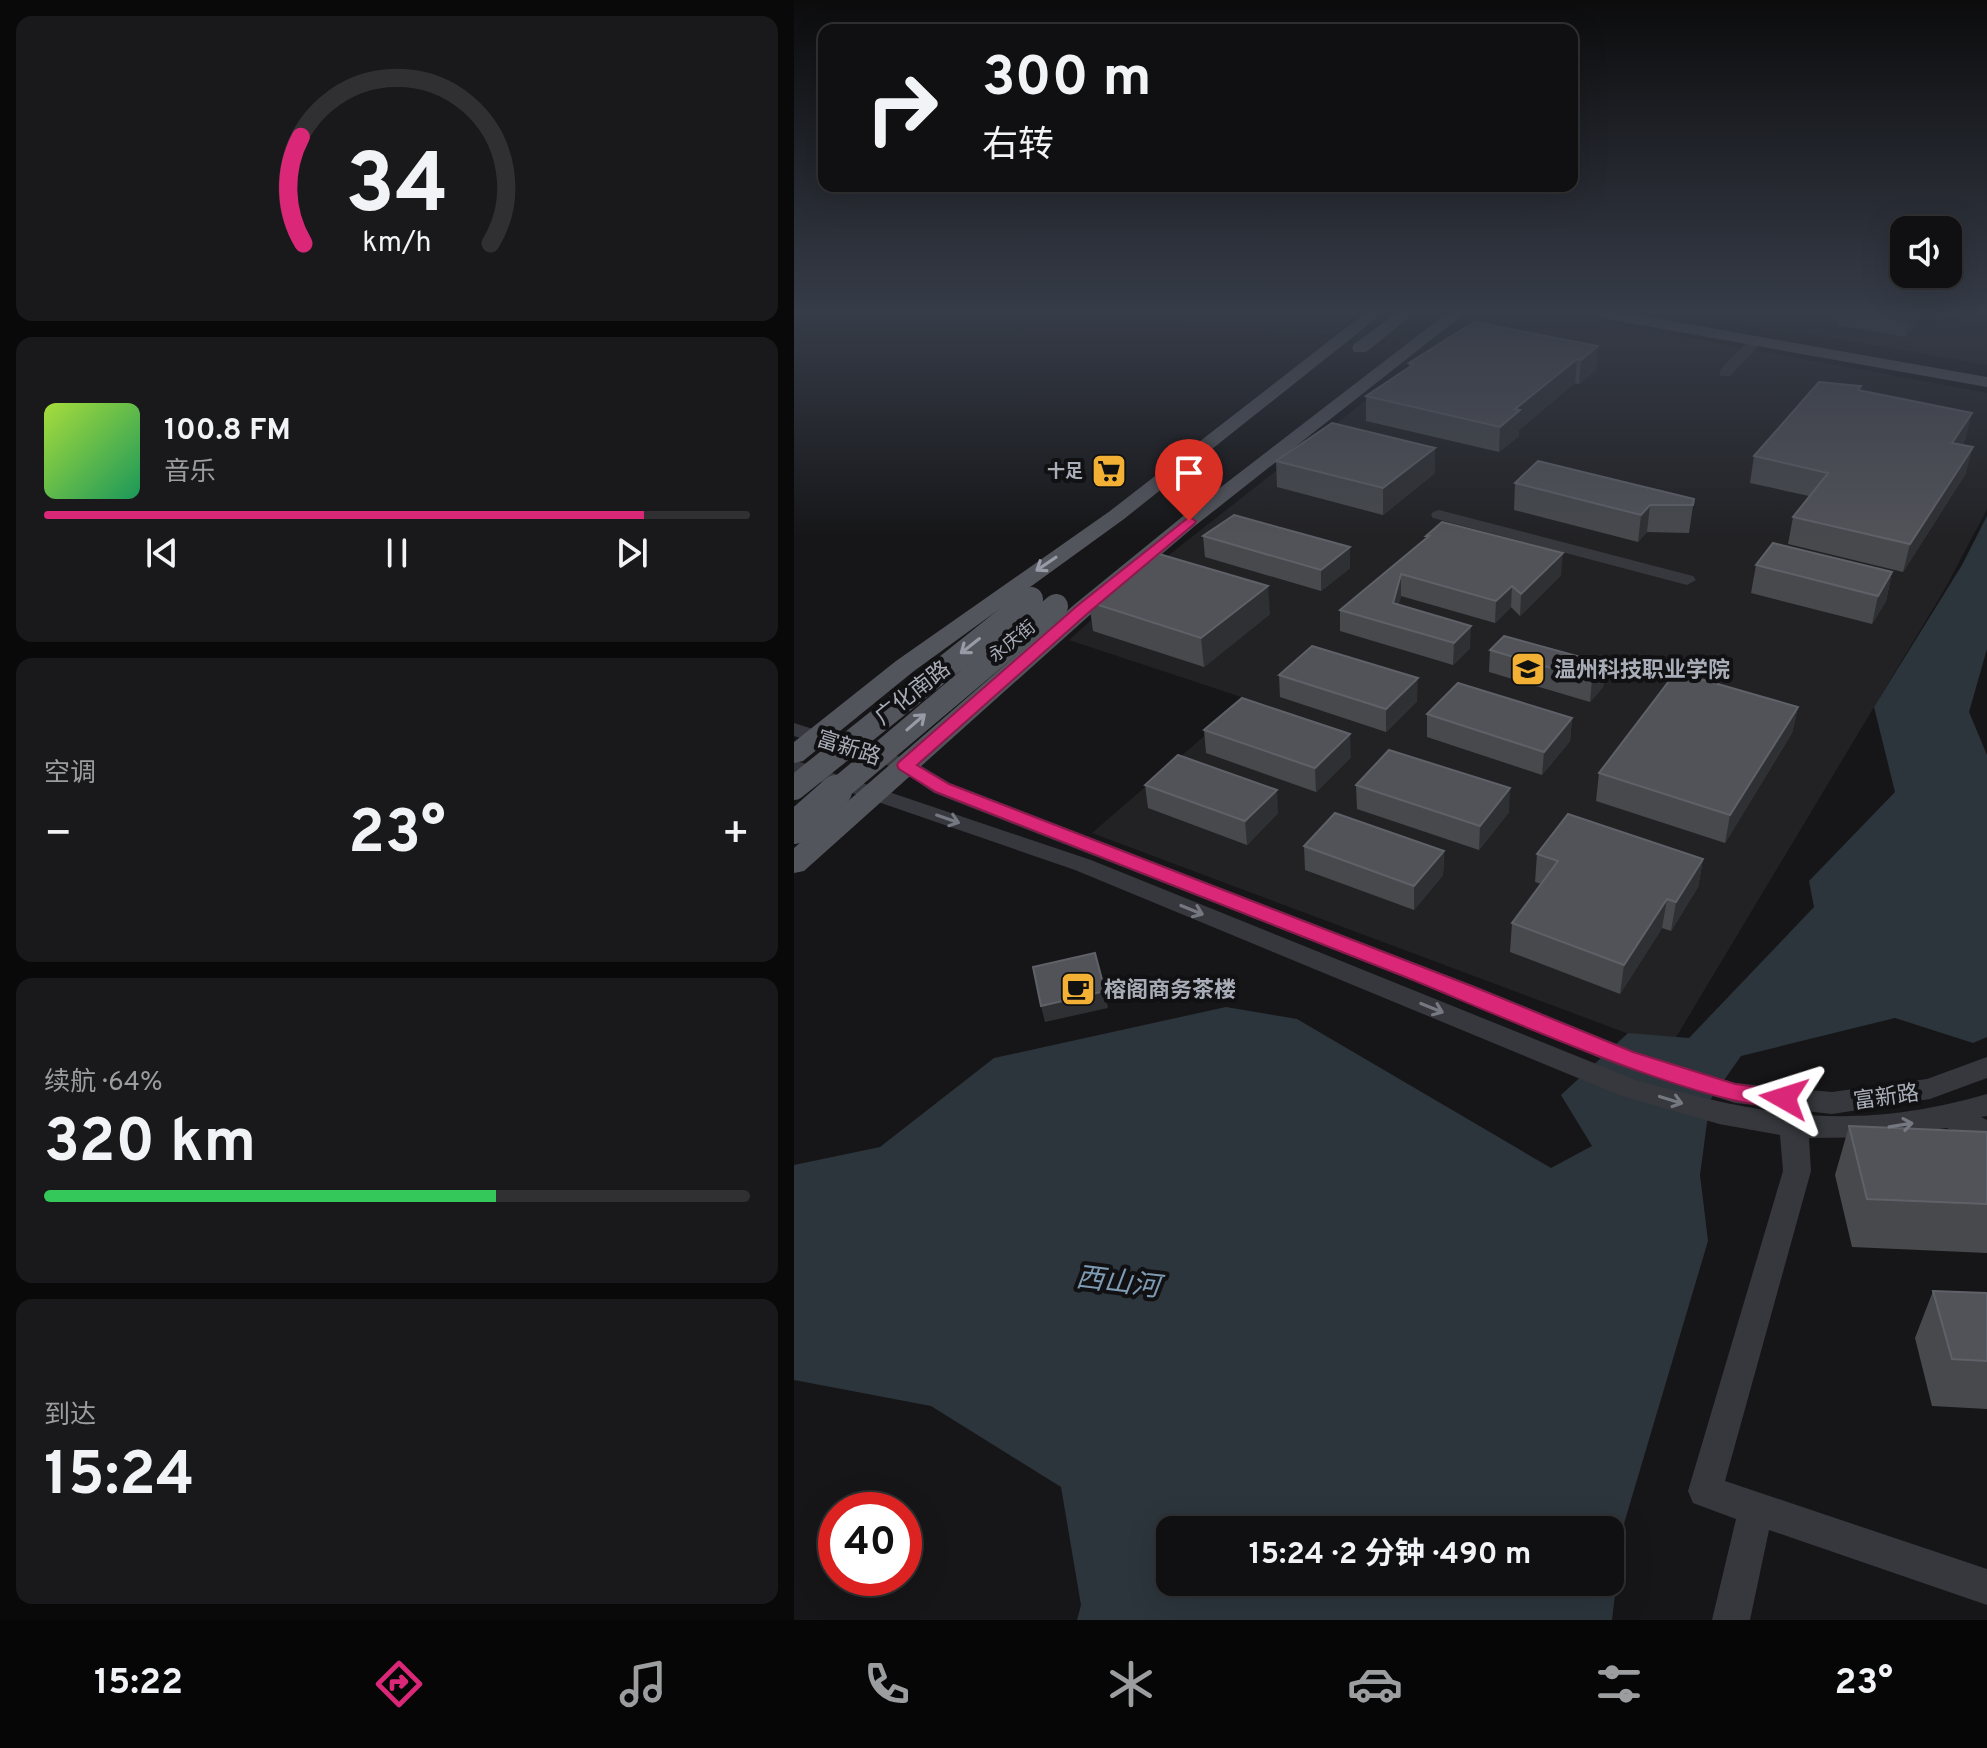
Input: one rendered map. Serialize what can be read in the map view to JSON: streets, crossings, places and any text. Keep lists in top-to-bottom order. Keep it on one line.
{"streets":{"main road":["永庆街","广化南路"],"street":["富新路"]},"crossings":[["永庆街","广化南路"]],"water":["西山河"],"places":{"supermarket":["十足"],"school or university":["温州科技职业学院"],"cafe":["榕阁商务茶楼"]},"page":{"turn":["300 m","右转"],"song":["100.8 FM","音乐"],"tile":["空调",["续航 · 64%","320 km"],["到达","15:24"]],"heat":["−","23°","+"],"limit":"40","trip":"15:24 · 2 分钟 · 490 m","tabs":["15:22","23°"],"gauge":["34","km/h"]}}
